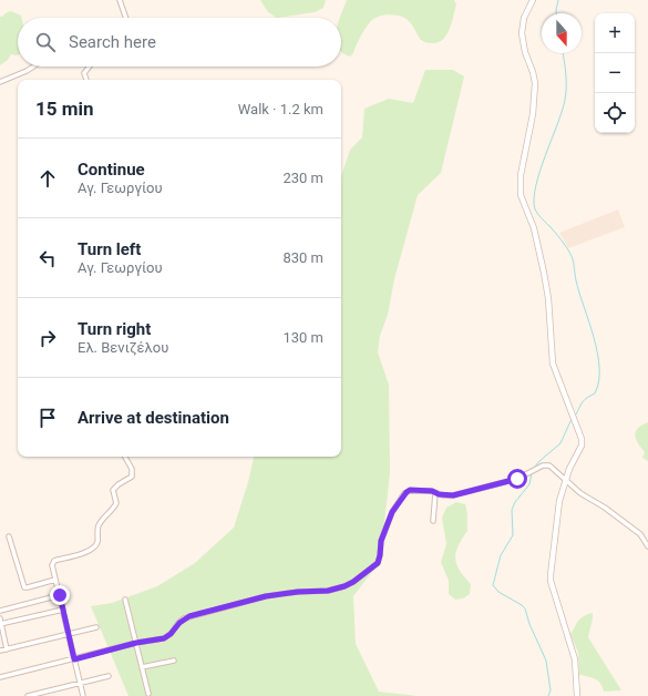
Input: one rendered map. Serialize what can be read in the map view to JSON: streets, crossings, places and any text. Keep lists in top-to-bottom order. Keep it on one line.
{"north":"bottom","page":{"map_buttons":["+","−"],"search":"Search here","heading":["15 min","Walk · 1.2 km"],"list":[["Continue","Αγ. Γεωργίου","230 m"],["Turn left","Αγ. Γεωργίου","830 m"],["Turn right","Ελ. Βενιζέλου","130 m"],"Arrive at destination"]}}
